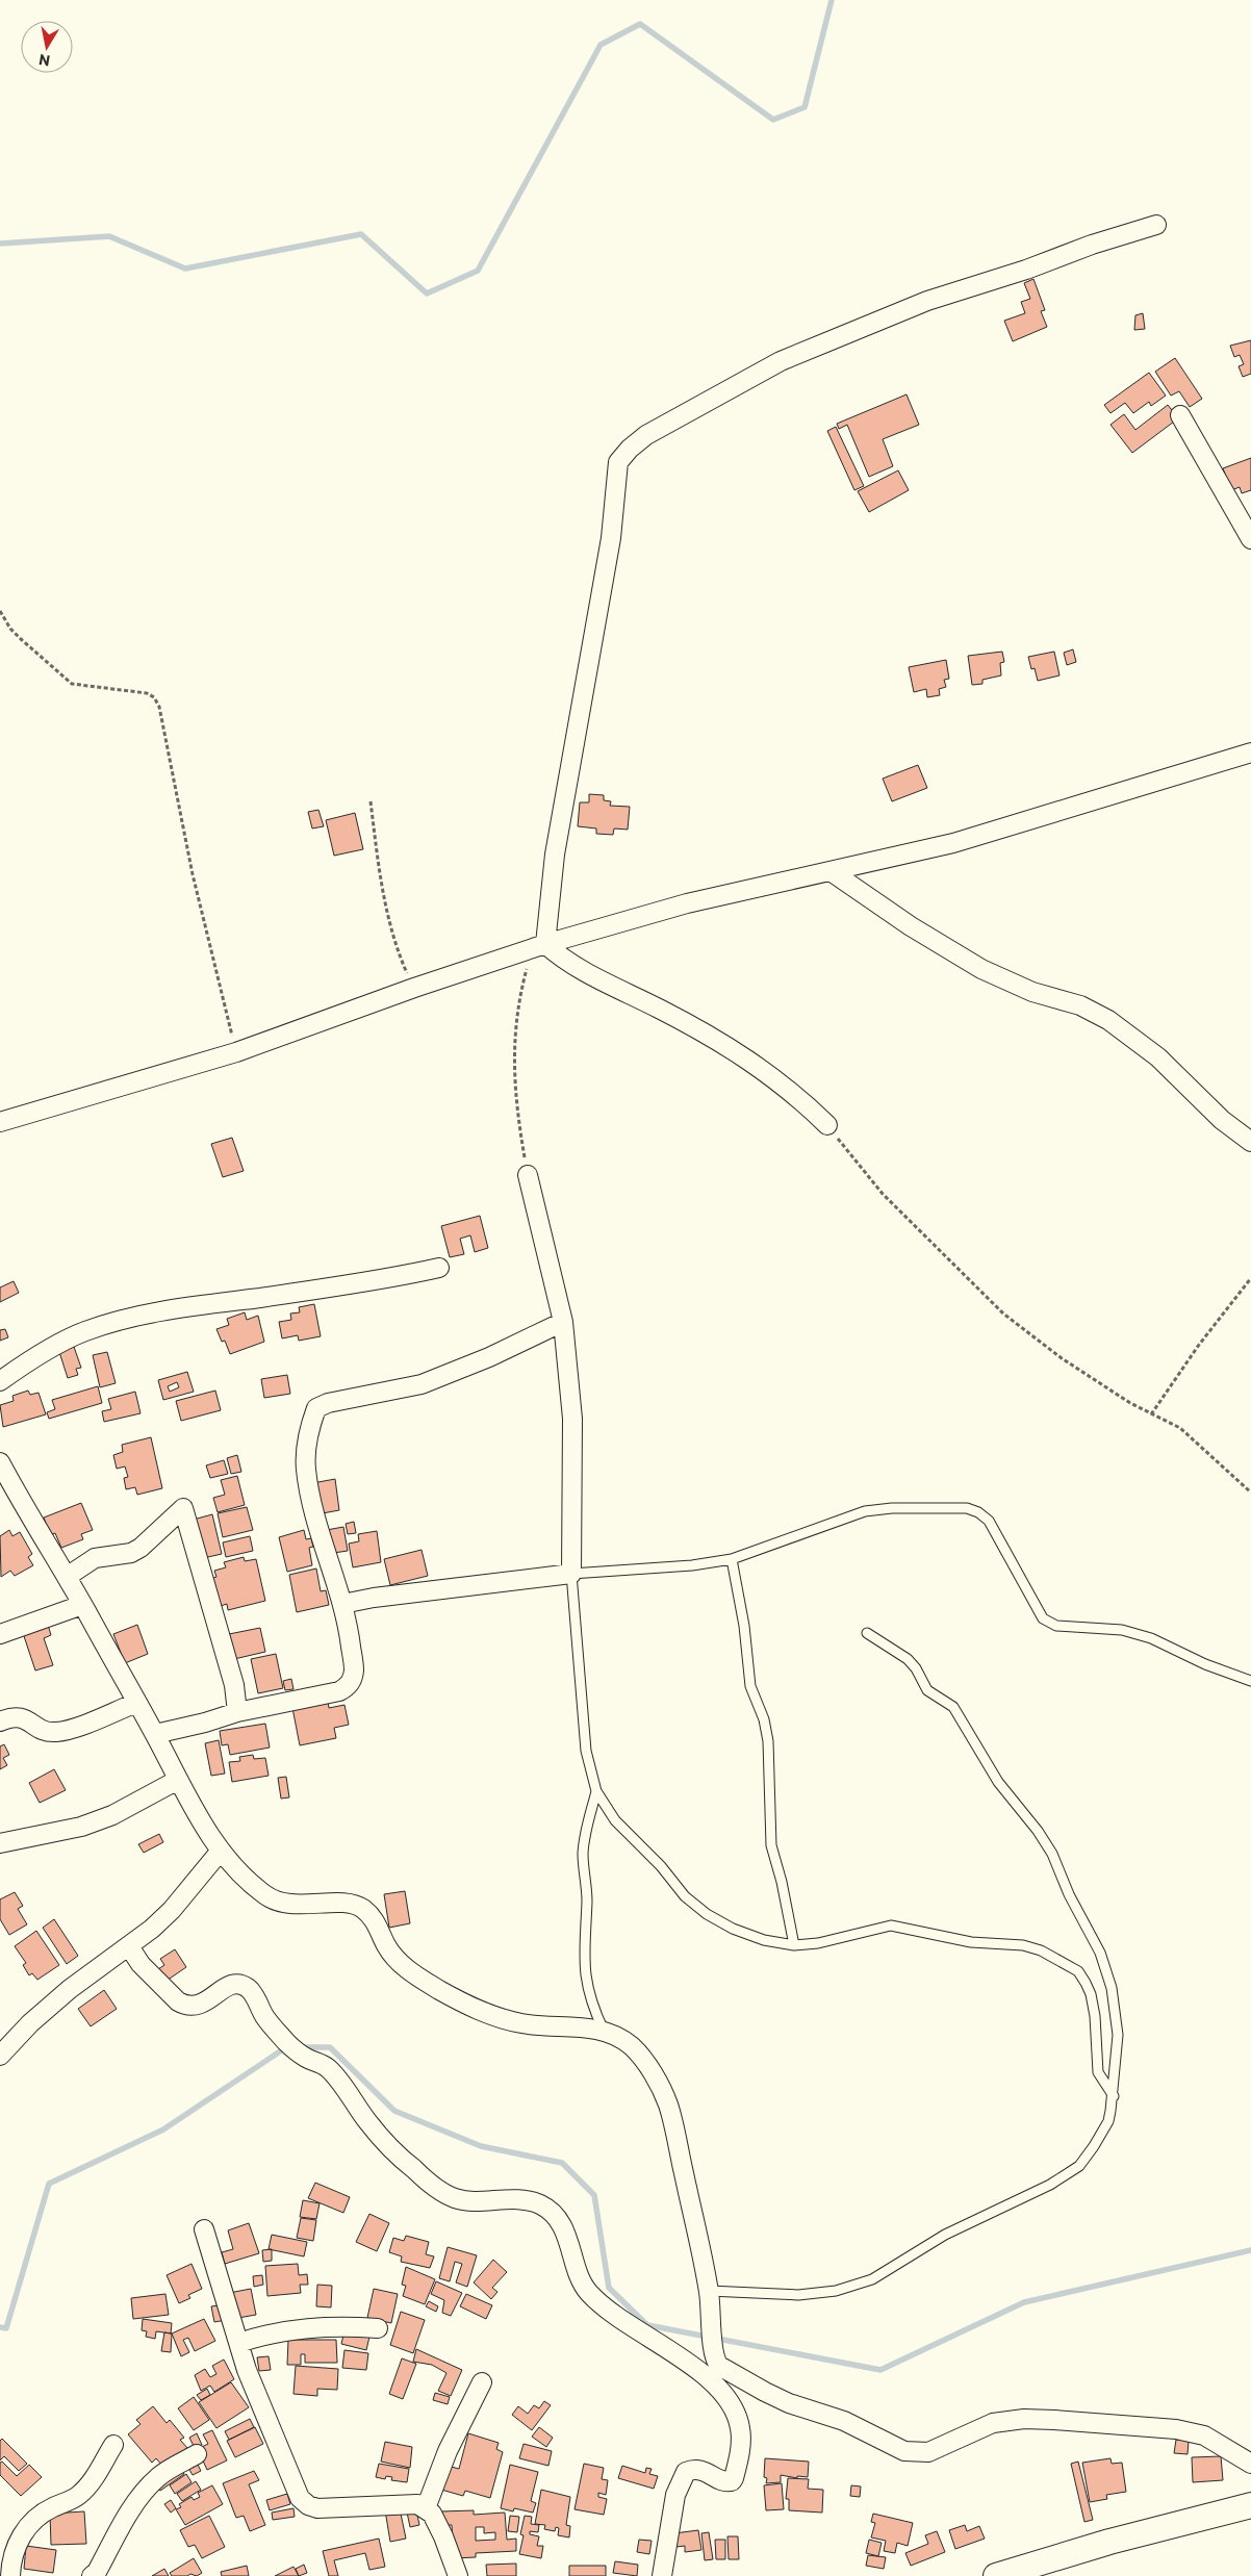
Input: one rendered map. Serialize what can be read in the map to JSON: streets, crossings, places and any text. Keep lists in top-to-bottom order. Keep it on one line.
{"north":"bottom"}
